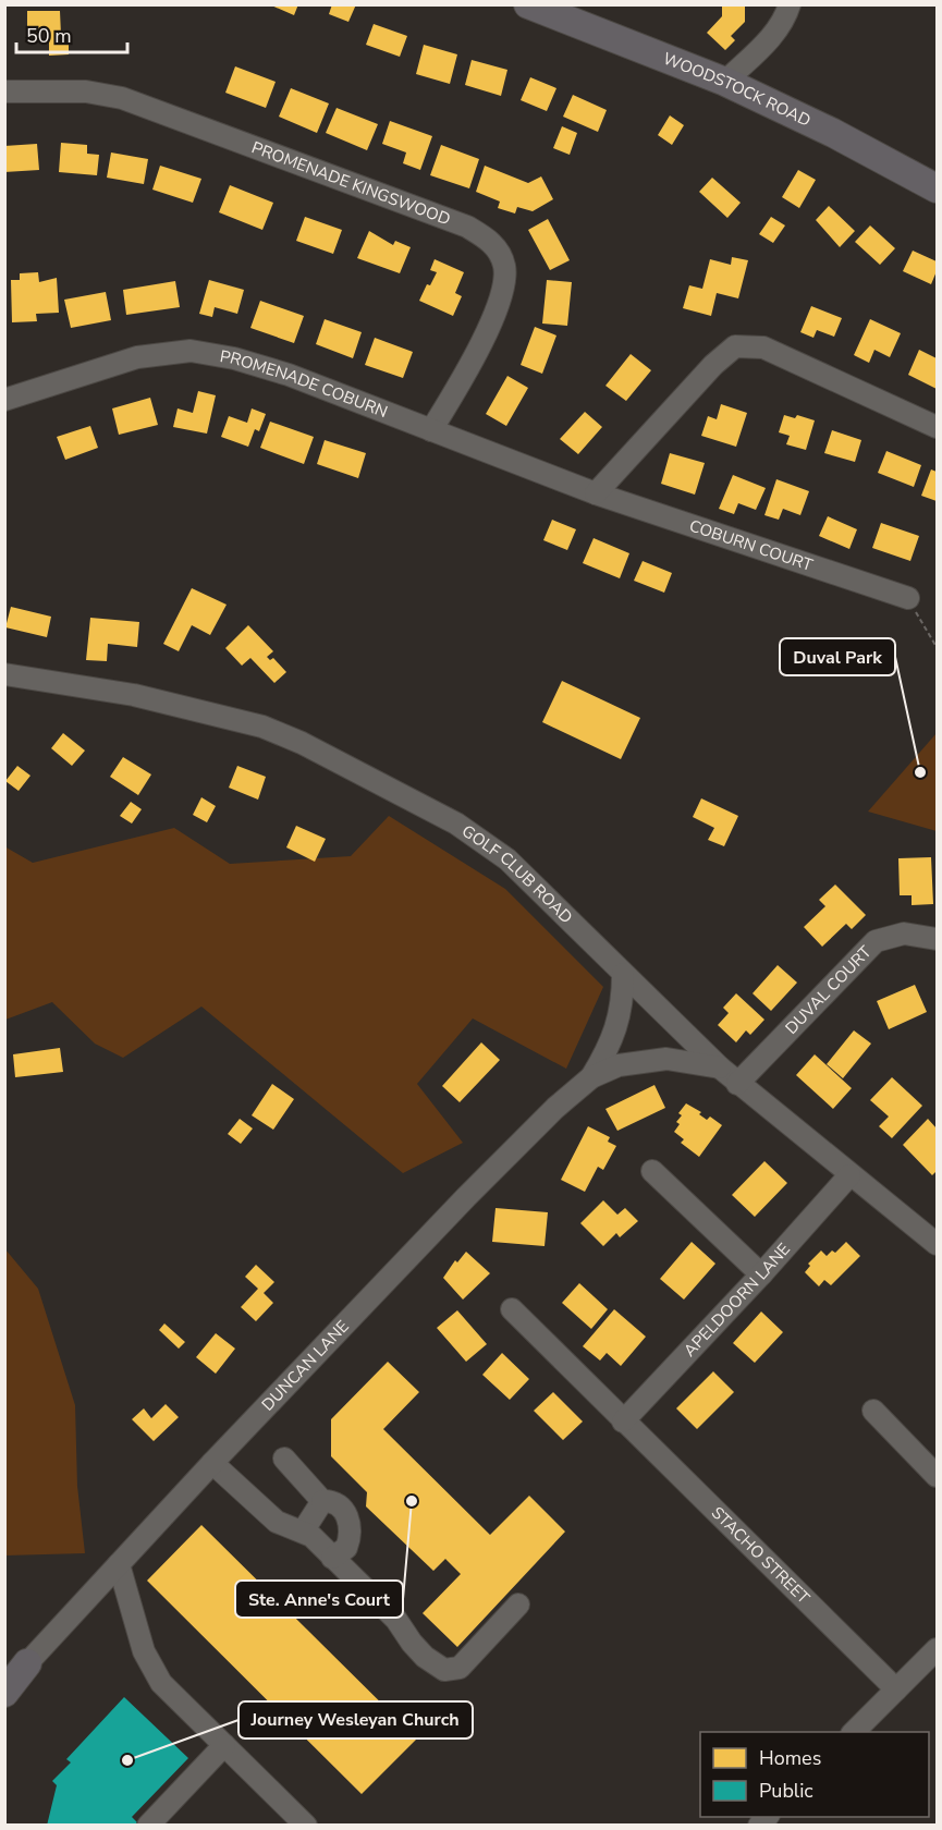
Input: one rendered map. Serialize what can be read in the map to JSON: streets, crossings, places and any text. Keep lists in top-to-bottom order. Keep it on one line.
{"streets":{"main road":["WOODSTOCK ROAD"],"street":["PROMENADE KINGSWOOD","PROMENADE COBURN","COBURN COURT","GOLF CLUB ROAD","DUVAL COURT","APELDOORN LANE","DUNCAN LANE","STACHO STREET"]},"crossings":[["PROMENADE KINGSWOOD","PROMENADE COBURN"],["PROMENADE COBURN","COBURN COURT"],["GOLF CLUB ROAD","DUVAL COURT"],["GOLF CLUB ROAD","APELDOORN LANE"],["APELDOORN LANE","STACHO STREET"]],"places":["Duval Park","Ste. Anne's Court","Journey Wesleyan Church"],"legend":["Homes","Public"],"scale_bar":"50 m"}
